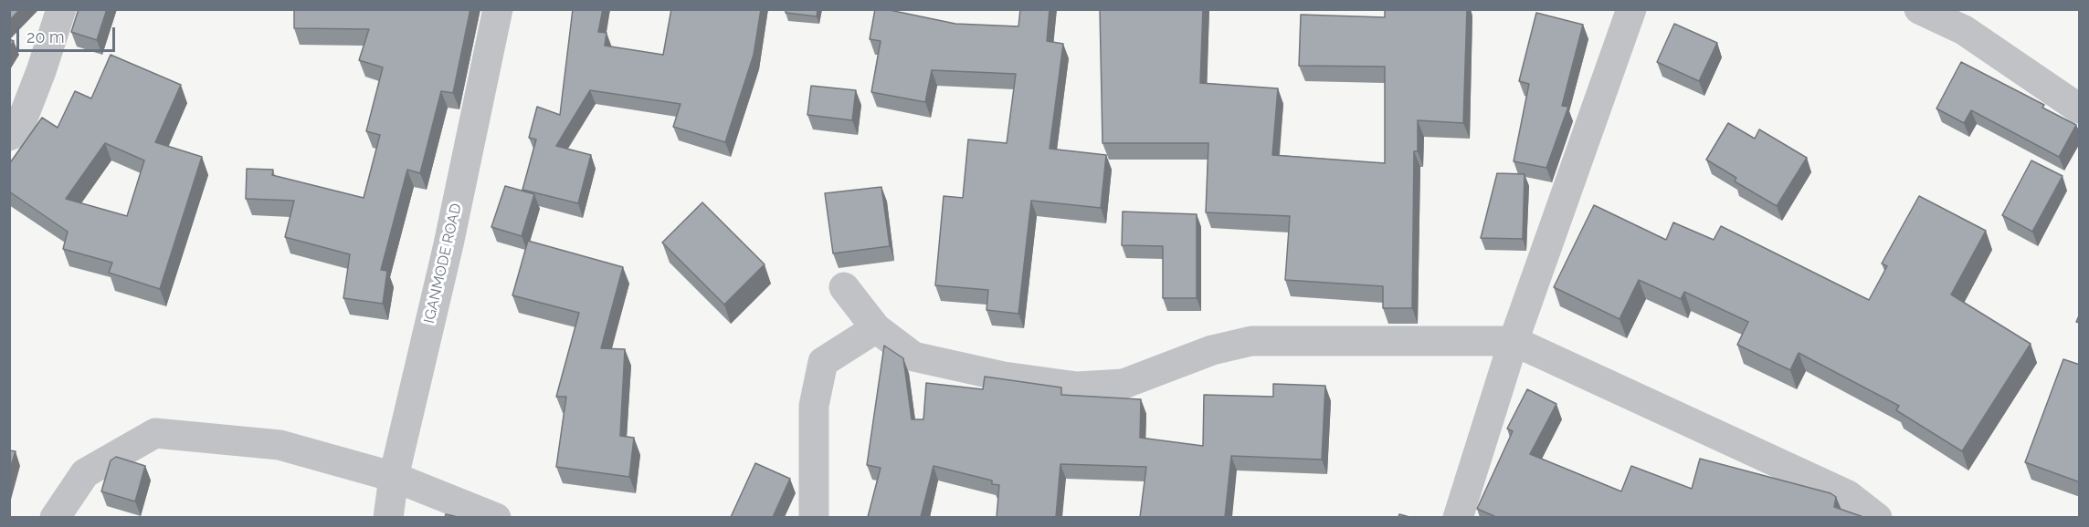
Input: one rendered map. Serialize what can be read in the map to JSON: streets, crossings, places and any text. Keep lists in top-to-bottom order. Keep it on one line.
{"streets":{"street":["IGANMODE ROAD"]},"scale_bar":"20 m"}
